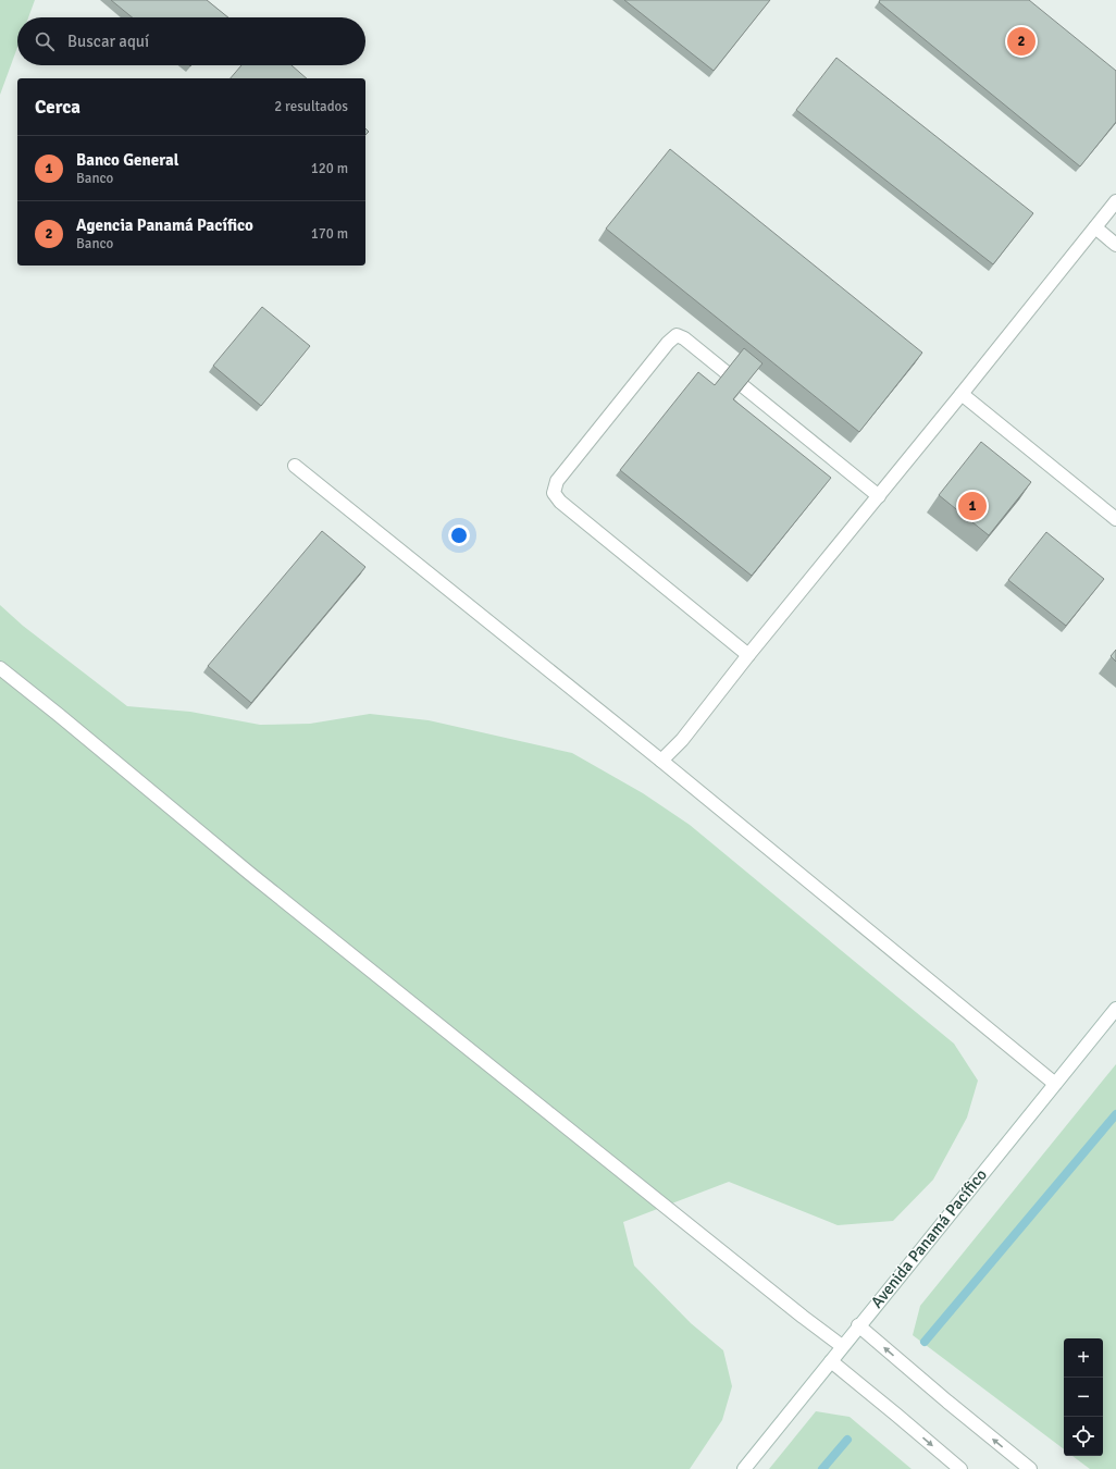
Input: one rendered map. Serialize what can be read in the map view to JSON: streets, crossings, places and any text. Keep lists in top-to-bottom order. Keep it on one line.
{"streets":{"street":["Avenida Panamá Pacífico"]},"page":{"search":"Buscar aquí","pins":["2","1"],"heading":["Cerca","2 resultados"],"list":[{"mark":"1","name":"Banco General","note":"Banco","value":"120 m"},{"mark":"2","name":"Agencia Panamá Pacífico","note":"Banco","value":"170 m"}],"map_buttons":["+","−"]}}
